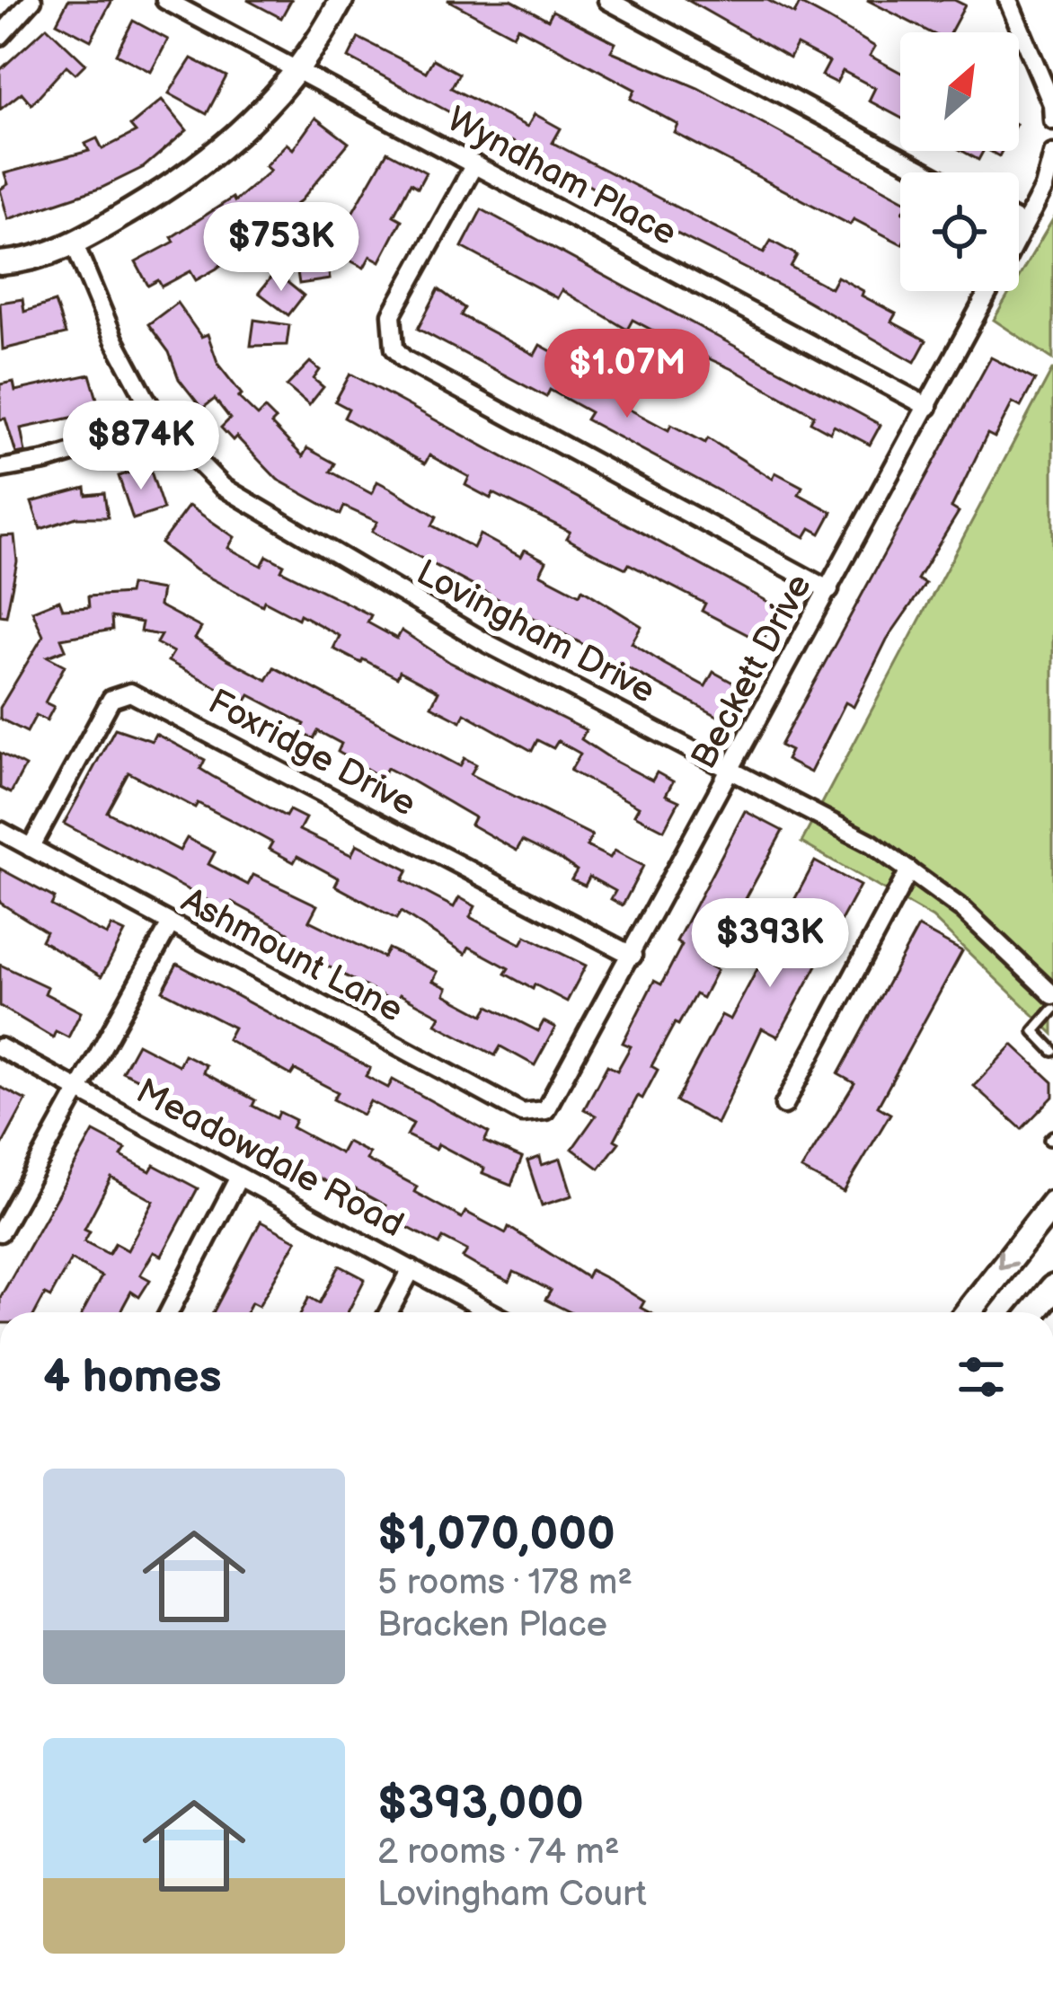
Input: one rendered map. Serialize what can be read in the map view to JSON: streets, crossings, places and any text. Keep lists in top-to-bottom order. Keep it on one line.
{"streets":{"street":["Wyndham Place","Lovingham Drive","Beckett Drive","Foxridge Drive","Ashmount Lane","Meadowdale Road"]},"crossings":[["Wyndham Place","Beckett Drive"],["Lovingham Drive","Beckett Drive"],["Beckett Drive","Foxridge Drive"],["Beckett Drive","Ashmount Lane"],["Foxridge Drive","Ashmount Lane"]],"north":"top right","page":{"price":["$753K","$1.07M","$874K","$393K"],"heading":"4 homes","list":[{"name":"$1,070,000","note":"5 rooms · 178 m² · Bracken Place"},{"name":"$393,000","note":"2 rooms · 74 m² · Lovingham Court"}]}}
